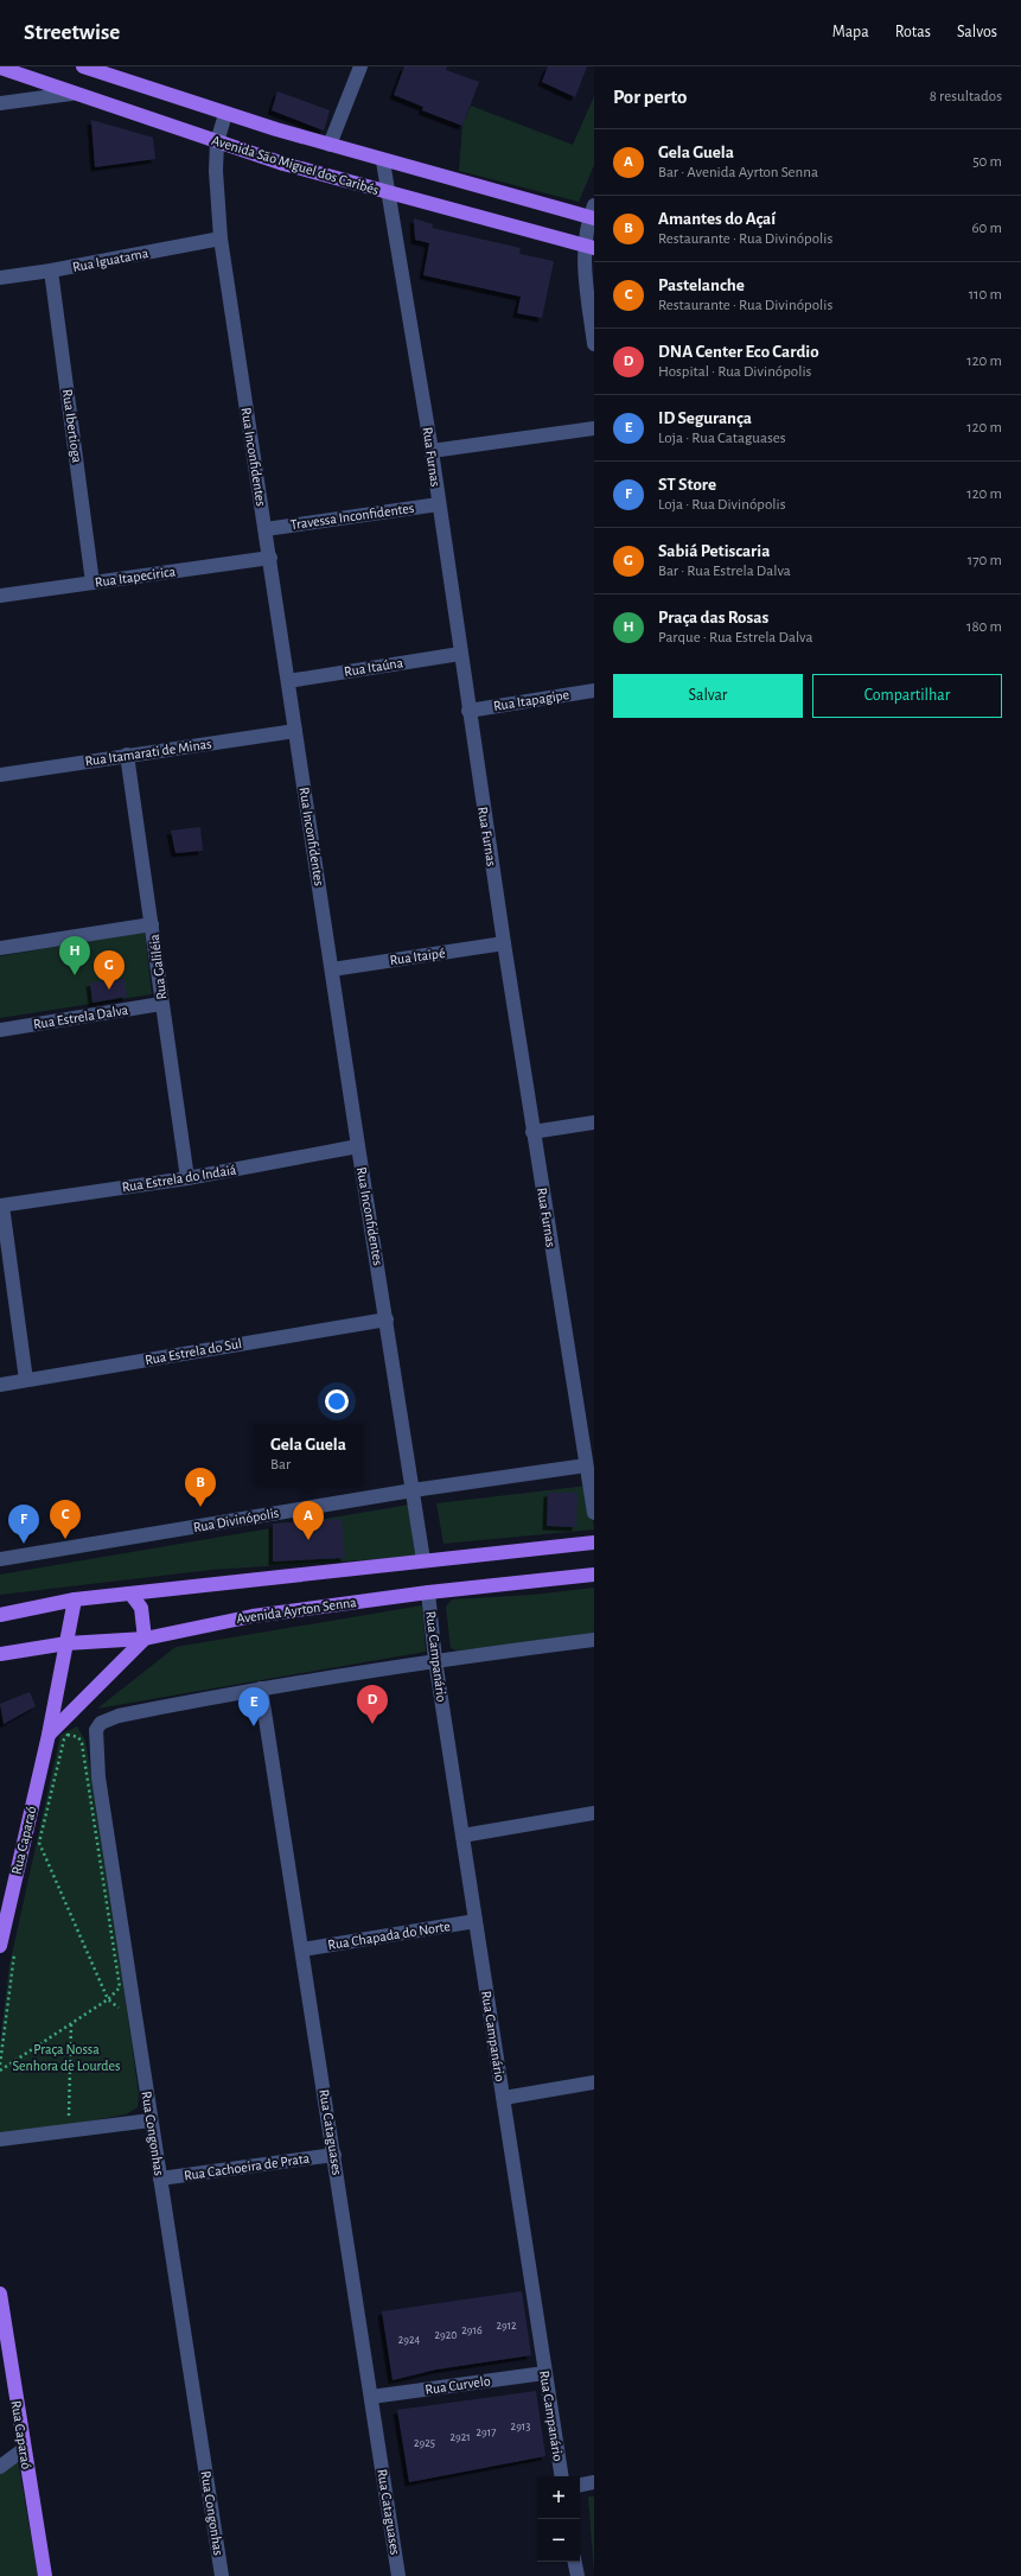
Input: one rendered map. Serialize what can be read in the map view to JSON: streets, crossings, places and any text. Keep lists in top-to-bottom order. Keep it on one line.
{"streets":{"main road":["Avenida São Miguel dos Caribés","Avenida Ayrton Senna","Rua Caparaó"],"street":["Rua Iguatama","Rua Ibertioga","Rua Inconfidentes","Rua Furnas","Travessa Inconfidentes","Rua Itapecirica","Rua Itaúna","Rua Itapagipe","Rua Itamarati de Minas","Rua Itaipé","Rua Galiléia","Rua Estrela Dalva","Rua Estrela do Indaiá","Rua Estrela do Sul","Rua Divinópolis","Rua Campanário","Rua Chapada do Norte","Rua Cataguases","Rua Congonhas","Rua Cachoeira de Prata","Rua Curvelo"]},"crossings":[["Avenida São Miguel dos Caribés","Rua Inconfidentes"],["Avenida São Miguel dos Caribés","Rua Furnas"],["Rua Iguatama","Rua Ibertioga"],["Rua Iguatama","Rua Inconfidentes"],["Rua Ibertioga","Rua Itapecirica"],["Rua Inconfidentes","Travessa Inconfidentes"],["Rua Inconfidentes","Rua Itapecirica"],["Rua Inconfidentes","Rua Itaúna"],["Rua Inconfidentes","Rua Itamarati de Minas"],["Rua Inconfidentes","Rua Itaipé"],["Rua Inconfidentes","Rua Estrela do Indaiá"],["Rua Inconfidentes","Rua Estrela do Sul"],["Rua Inconfidentes","Rua Divinópolis"],["Rua Furnas","Travessa Inconfidentes"],["Rua Furnas","Rua Itaúna"],["Rua Furnas","Rua Itapagipe"],["Rua Furnas","Rua Itaipé"],["Rua Furnas","Rua Divinópolis"],["Rua Itamarati de Minas","Rua Galiléia"],["Rua Galiléia","Rua Estrela Dalva"],["Rua Galiléia","Rua Estrela do Indaiá"],["Avenida Ayrton Senna","Rua Campanário"],["Avenida Ayrton Senna","Rua Caparaó"],["Rua Campanário","Rua Chapada do Norte"],["Rua Campanário","Rua Curvelo"],["Rua Chapada do Norte","Rua Cataguases"],["Rua Cataguases","Rua Congonhas"],["Rua Cataguases","Rua Cachoeira de Prata"],["Rua Cataguases","Rua Curvelo"],["Rua Congonhas","Rua Cachoeira de Prata"]],"parks":["Praça Nossa Senhora de Lourdes"],"house_numbers":["2912","2916","2920","2924","2913","2917","2921","2925"],"page":{"header":"Streetwise","nav":["Mapa","Rotas","Salvos"],"heading":["Por perto","8 resultados"],"list":[{"mark":"A","name":"Gela Guela","note":"Bar · Avenida Ayrton Senna","value":"50 m"},{"mark":"B","name":"Amantes do Açaí","note":"Restaurante · Rua Divinópolis","value":"60 m"},{"mark":"C","name":"Pastelanche","note":"Restaurante · Rua Divinópolis","value":"110 m"},{"mark":"D","name":"DNA Center Eco Cardio","note":"Hospital · Rua Divinópolis","value":"120 m"},{"mark":"E","name":"ID Segurança","note":"Loja · Rua Cataguases","value":"120 m"},{"mark":"F","name":"ST Store","note":"Loja · Rua Divinópolis","value":"120 m"},{"mark":"G","name":"Sabiá Petiscaria","note":"Bar · Rua Estrela Dalva","value":"170 m"},{"mark":"H","name":"Praça das Rosas","note":"Parque · Rua Estrela Dalva","value":"180 m"}],"buttons":["Salvar","Compartilhar"],"pins":["H","G","B","C","A","F","D","E"],"popup":["Gela Guela","Bar"],"map_buttons":["+","−"]}}
